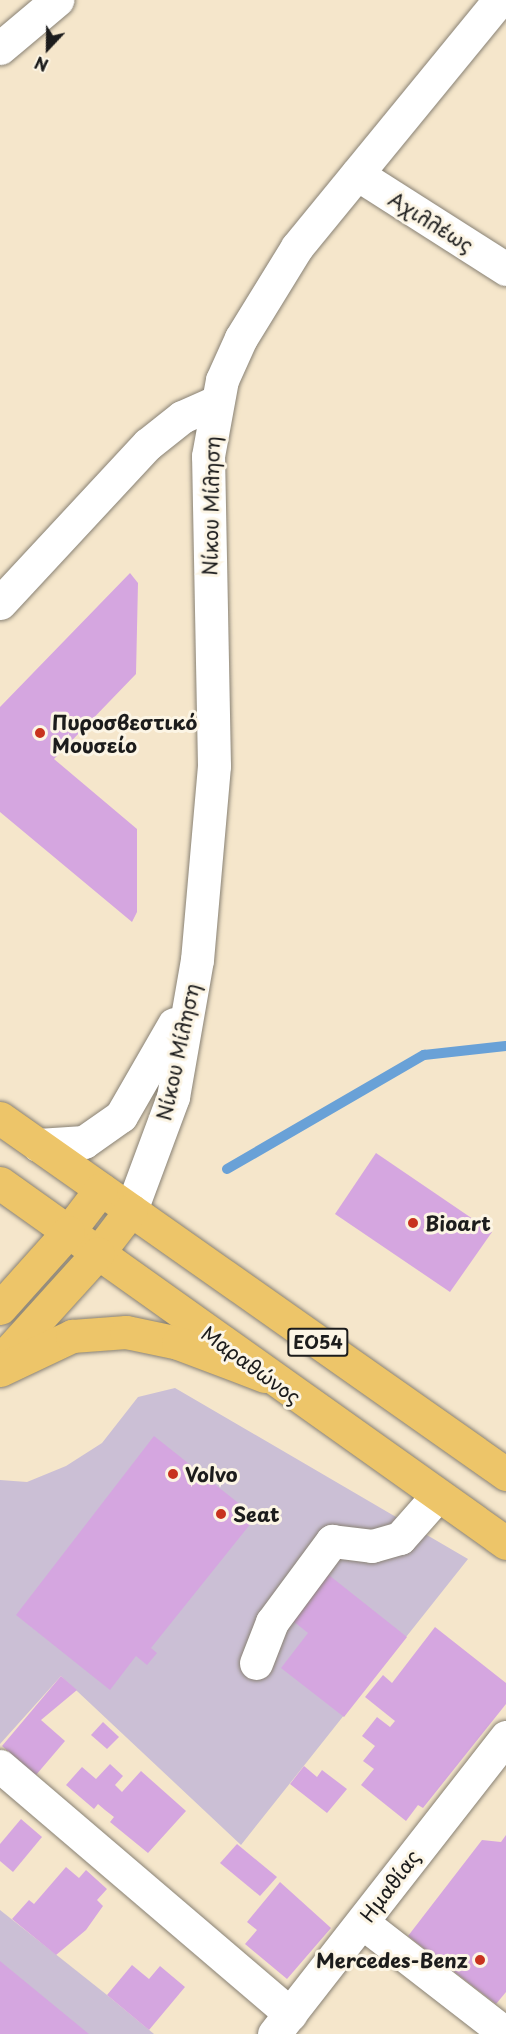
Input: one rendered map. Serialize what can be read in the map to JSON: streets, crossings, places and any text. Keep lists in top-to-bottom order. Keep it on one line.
{"streets":{"main road":["ΕΟ54","Μαραθώνος"],"street":["Αχιλλέως","Νίκου Μίληση","Ημαθίας"]},"crossings":[["Αχιλλέως","Νίκου Μίληση"],["Νίκου Μίληση","ΕΟ54"]],"places":["Πυροσβεστικό Μουσείο","Bioart","Volvo","Seat","Mercedes-Benz"],"north":"bottom"}
